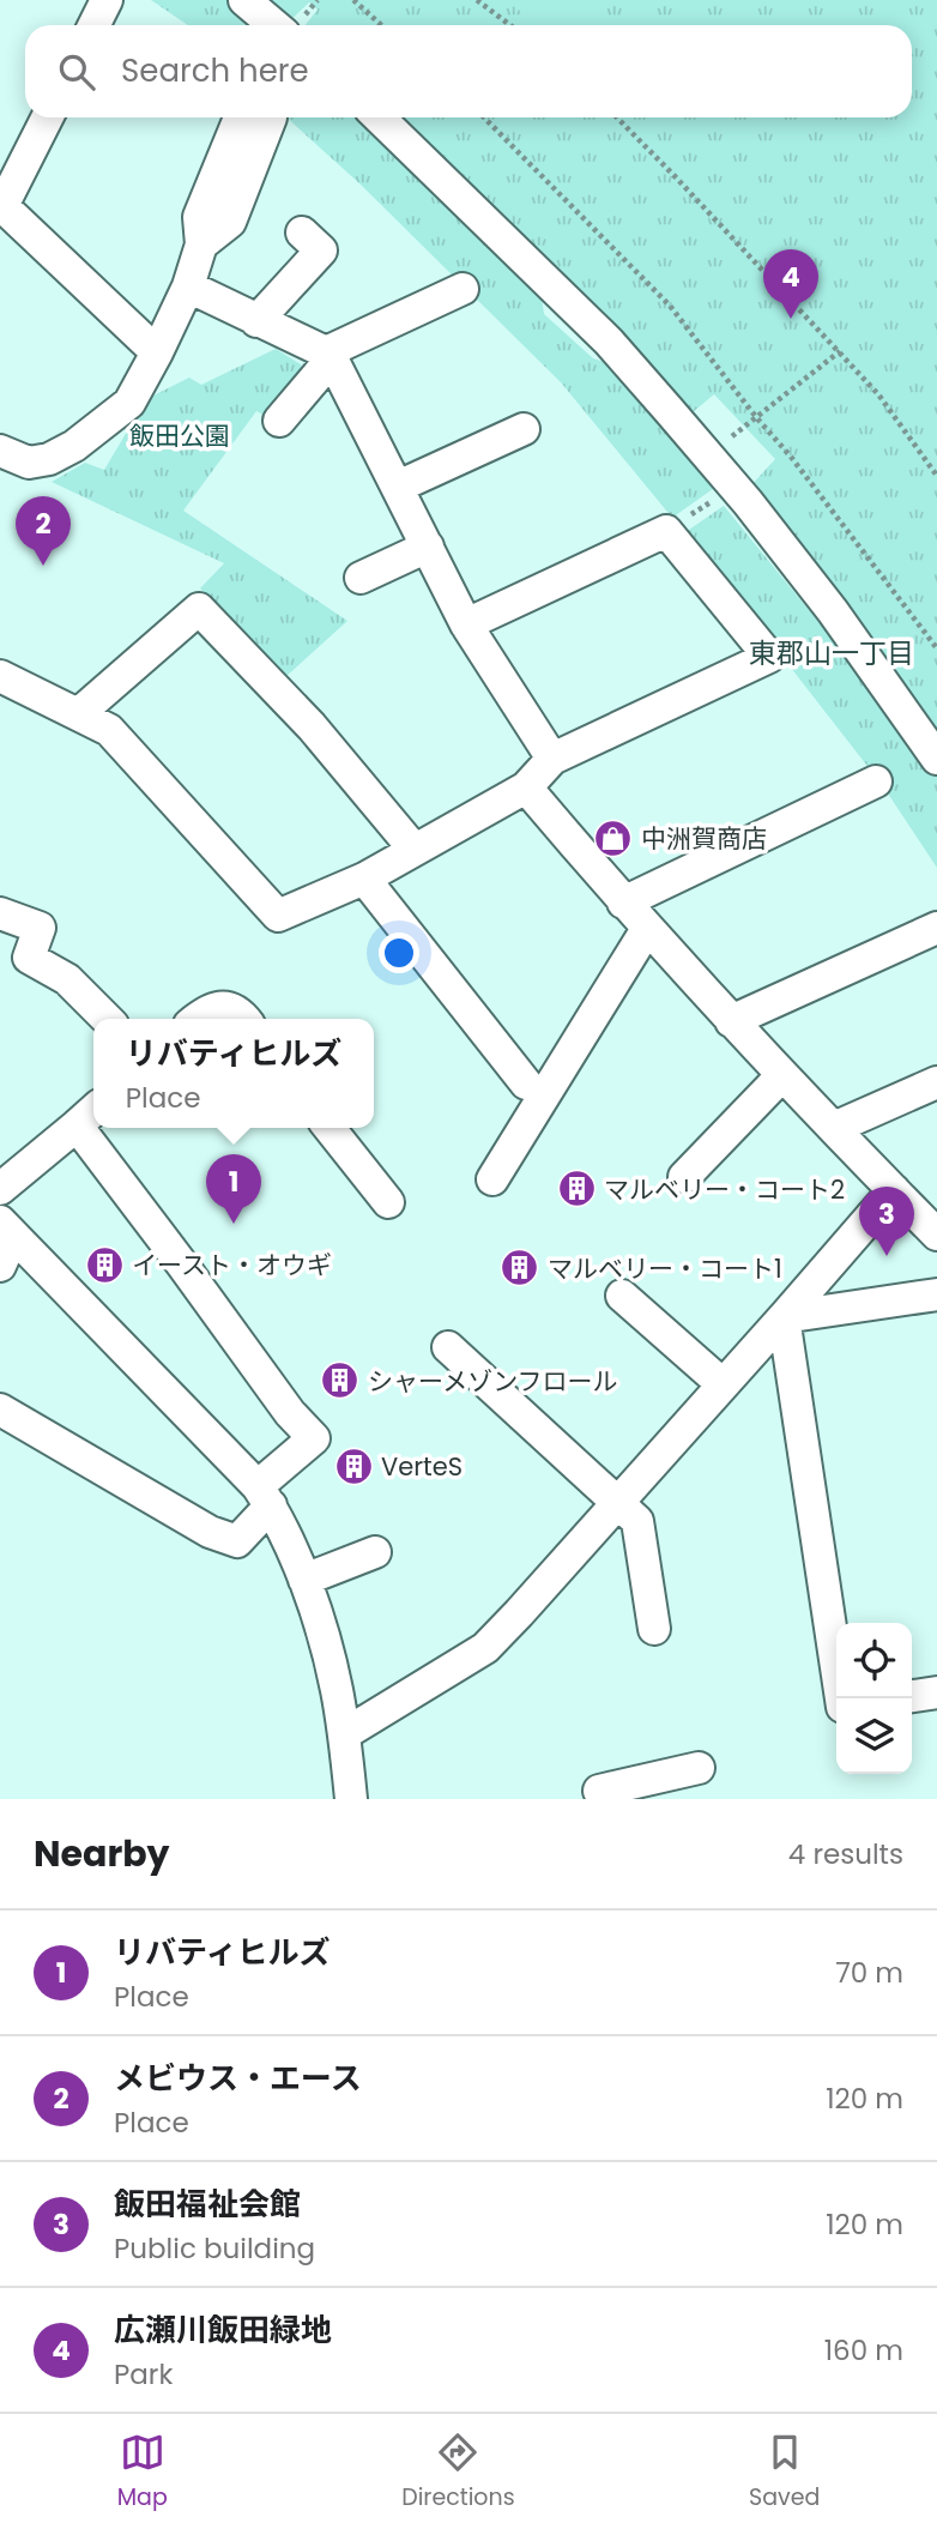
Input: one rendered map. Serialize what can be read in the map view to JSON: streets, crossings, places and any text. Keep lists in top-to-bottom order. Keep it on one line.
{"districts":["東郡山一丁目"],"parks":["飯田公園"],"places":{"shop":["中洲賀商店"],"building":["マルベリー・コート2","イースト・オウギ","マルベリー・コート1","シャーメゾンフロール","VerteS"]},"page":{"search":"Search here","pins":["4","2","1","3"],"popup":["リバティヒルズ","Place"],"heading":["Nearby","4 results"],"list":[{"mark":"1","name":"リバティヒルズ","note":"Place","value":"70 m"},{"mark":"2","name":"メビウス・エース","note":"Place","value":"120 m"},{"mark":"3","name":"飯田福祉会館","note":"Public building","value":"120 m"},{"mark":"4","name":"広瀬川飯田緑地","note":"Park","value":"160 m"}],"nav":["Map","Directions","Saved"]}}
